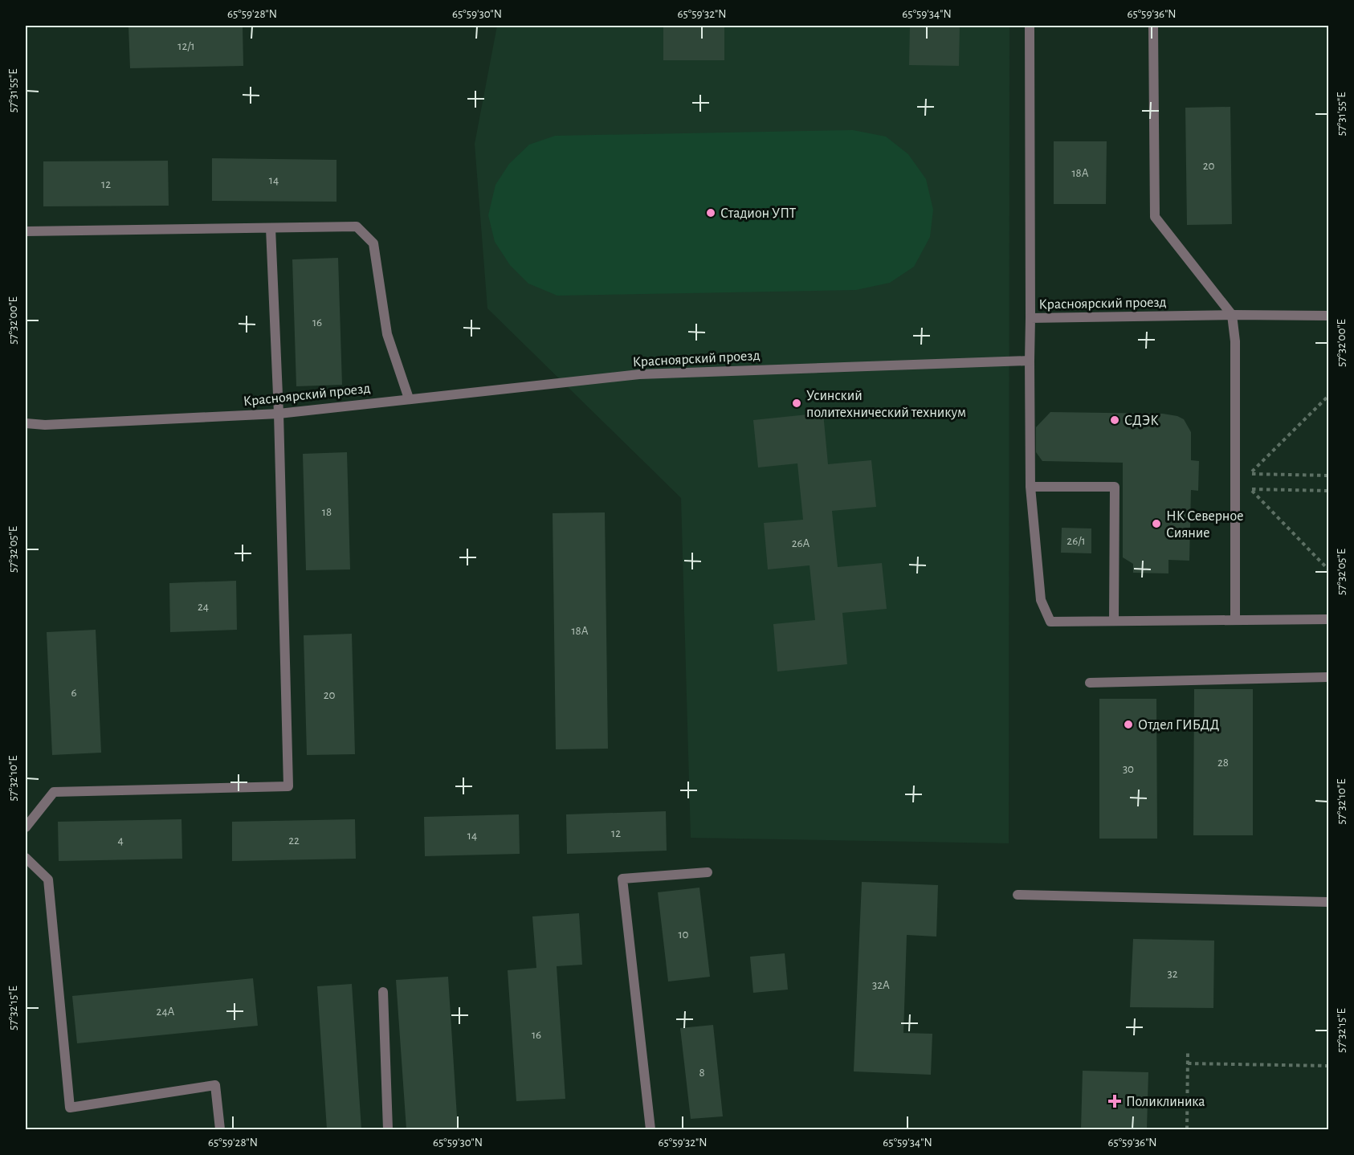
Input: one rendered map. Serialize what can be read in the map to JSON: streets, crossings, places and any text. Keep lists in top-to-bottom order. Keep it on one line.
{"streets":{"street":["Красноярский проезд"]},"places":{"other":["Стадион УПТ","Усинский политехнический техникум","СДЭК","НК Северное Сияние","Отдел ГИБДД"],"health":["Поликлиника"]},"house_numbers":["12/1","20","18А","14","12","16","18","26/1","26А","24","18А","6","20","28","30","12","14","4","22","10","32","32А","24А","16","8"],"coordinates":["65°59'28\"N","65°59'30\"N","65°59'32\"N","65°59'34\"N","65°59'36\"N","57°31'55\"E","57°32'00\"E","57°32'05\"E","57°32'10\"E","57°32'15\"E"]}
